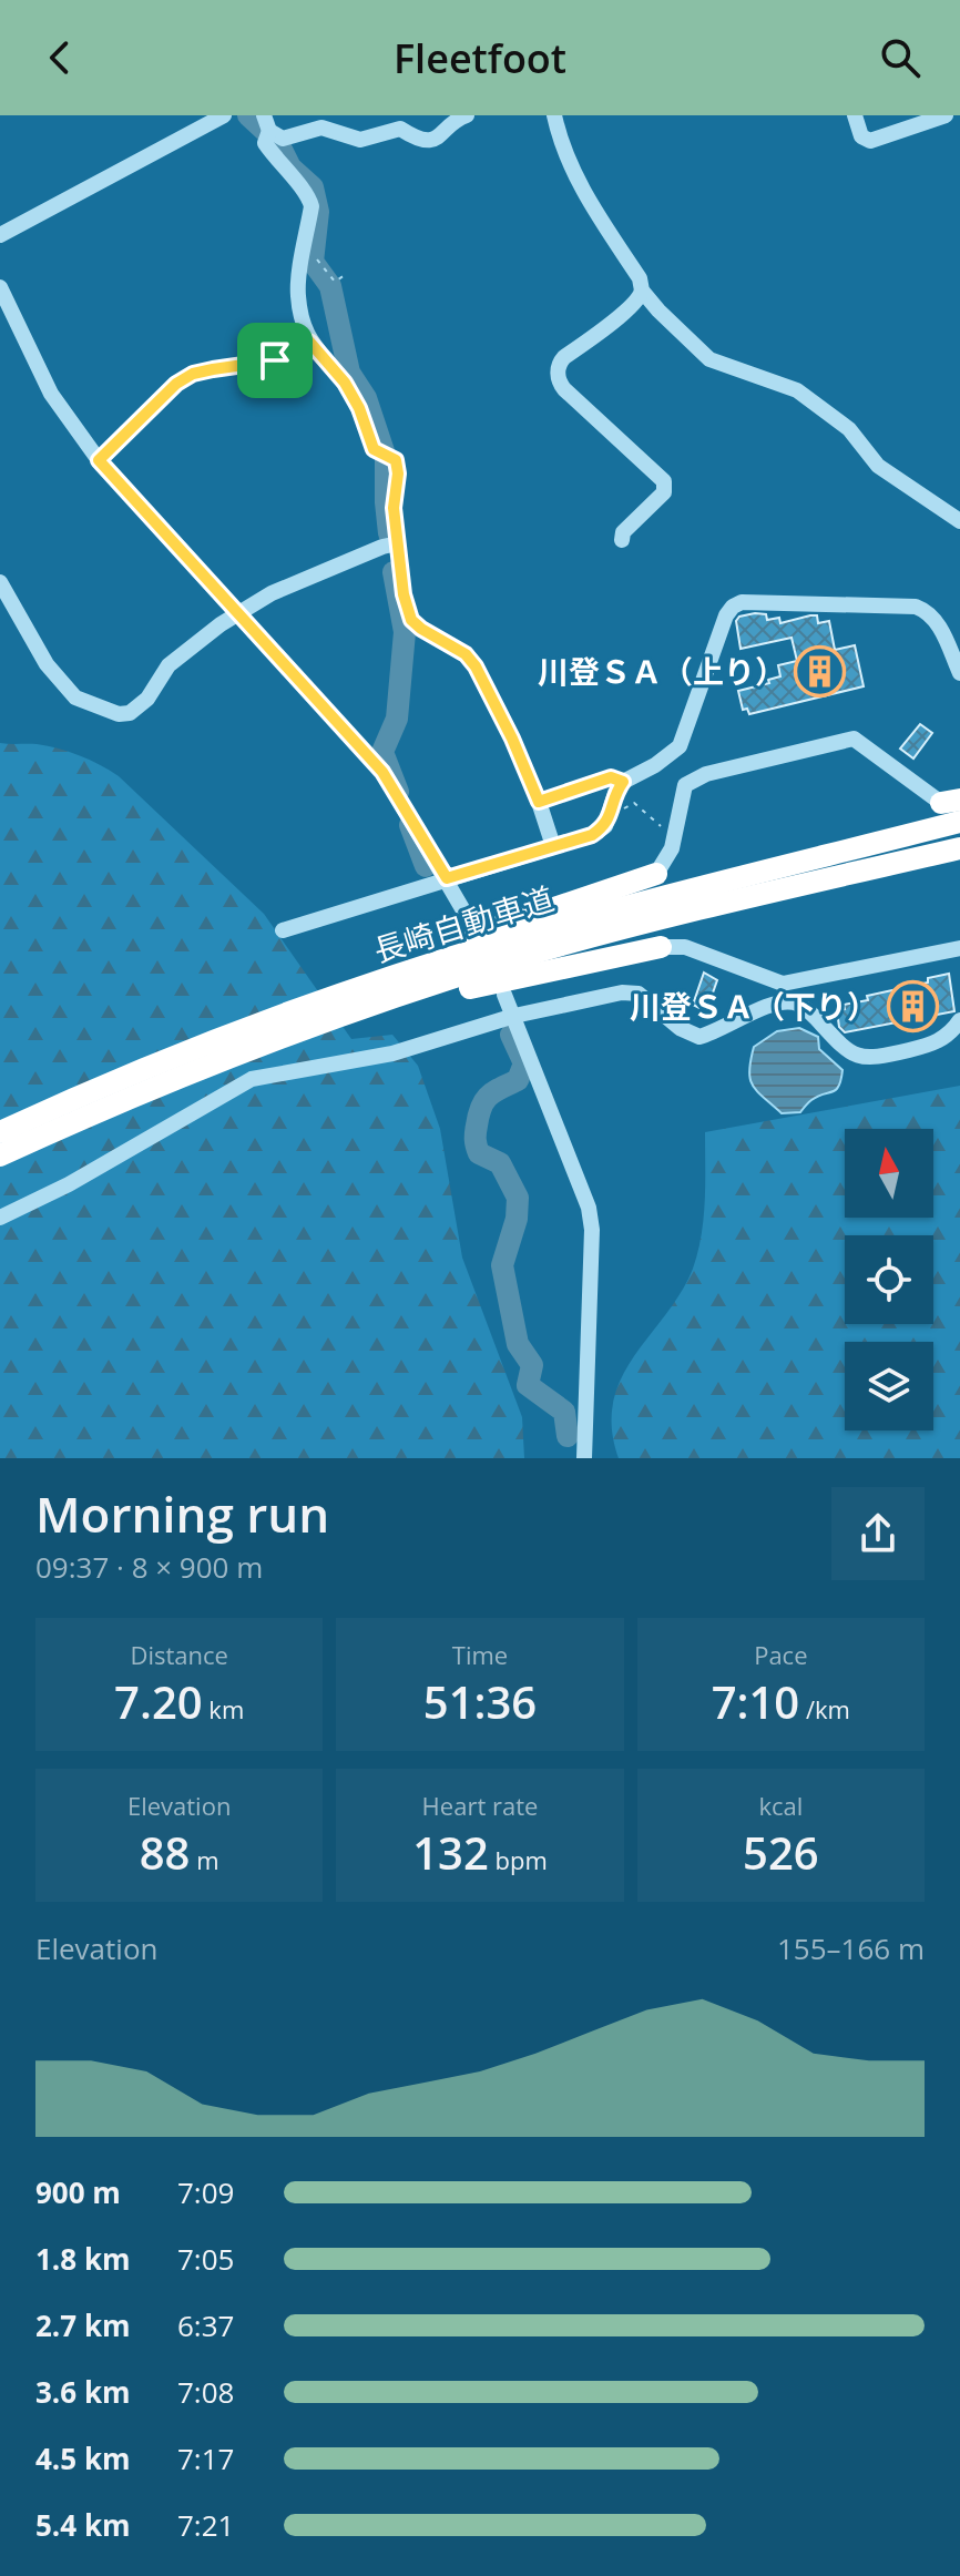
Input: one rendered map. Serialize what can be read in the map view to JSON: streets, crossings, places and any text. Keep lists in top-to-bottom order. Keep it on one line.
{"streets":{"highway":["長崎自動車道"]},"places":{"building":["川登ＳＡ（上り）","川登ＳＡ（下り）"]},"north":"top","page":{"header":"Fleetfoot","heading":["Morning run","09:37 · 8 × 900 m"],"stats":[["Distance","7.20 km"],["Time","51:36"],["Pace","7:10 /km"],["Elevation","88 m"],["Heart rate","132 bpm"],["kcal","526"]],"chart":["Elevation","155–166 m"],"list":[{"name":"900 m","note":"7:09"},{"name":"1.8 km","note":"7:05"},{"name":"2.7 km","note":"6:37"},{"name":"3.6 km","note":"7:08"},{"name":"4.5 km","note":"7:17"},{"name":"5.4 km","note":"7:21"}]}}
